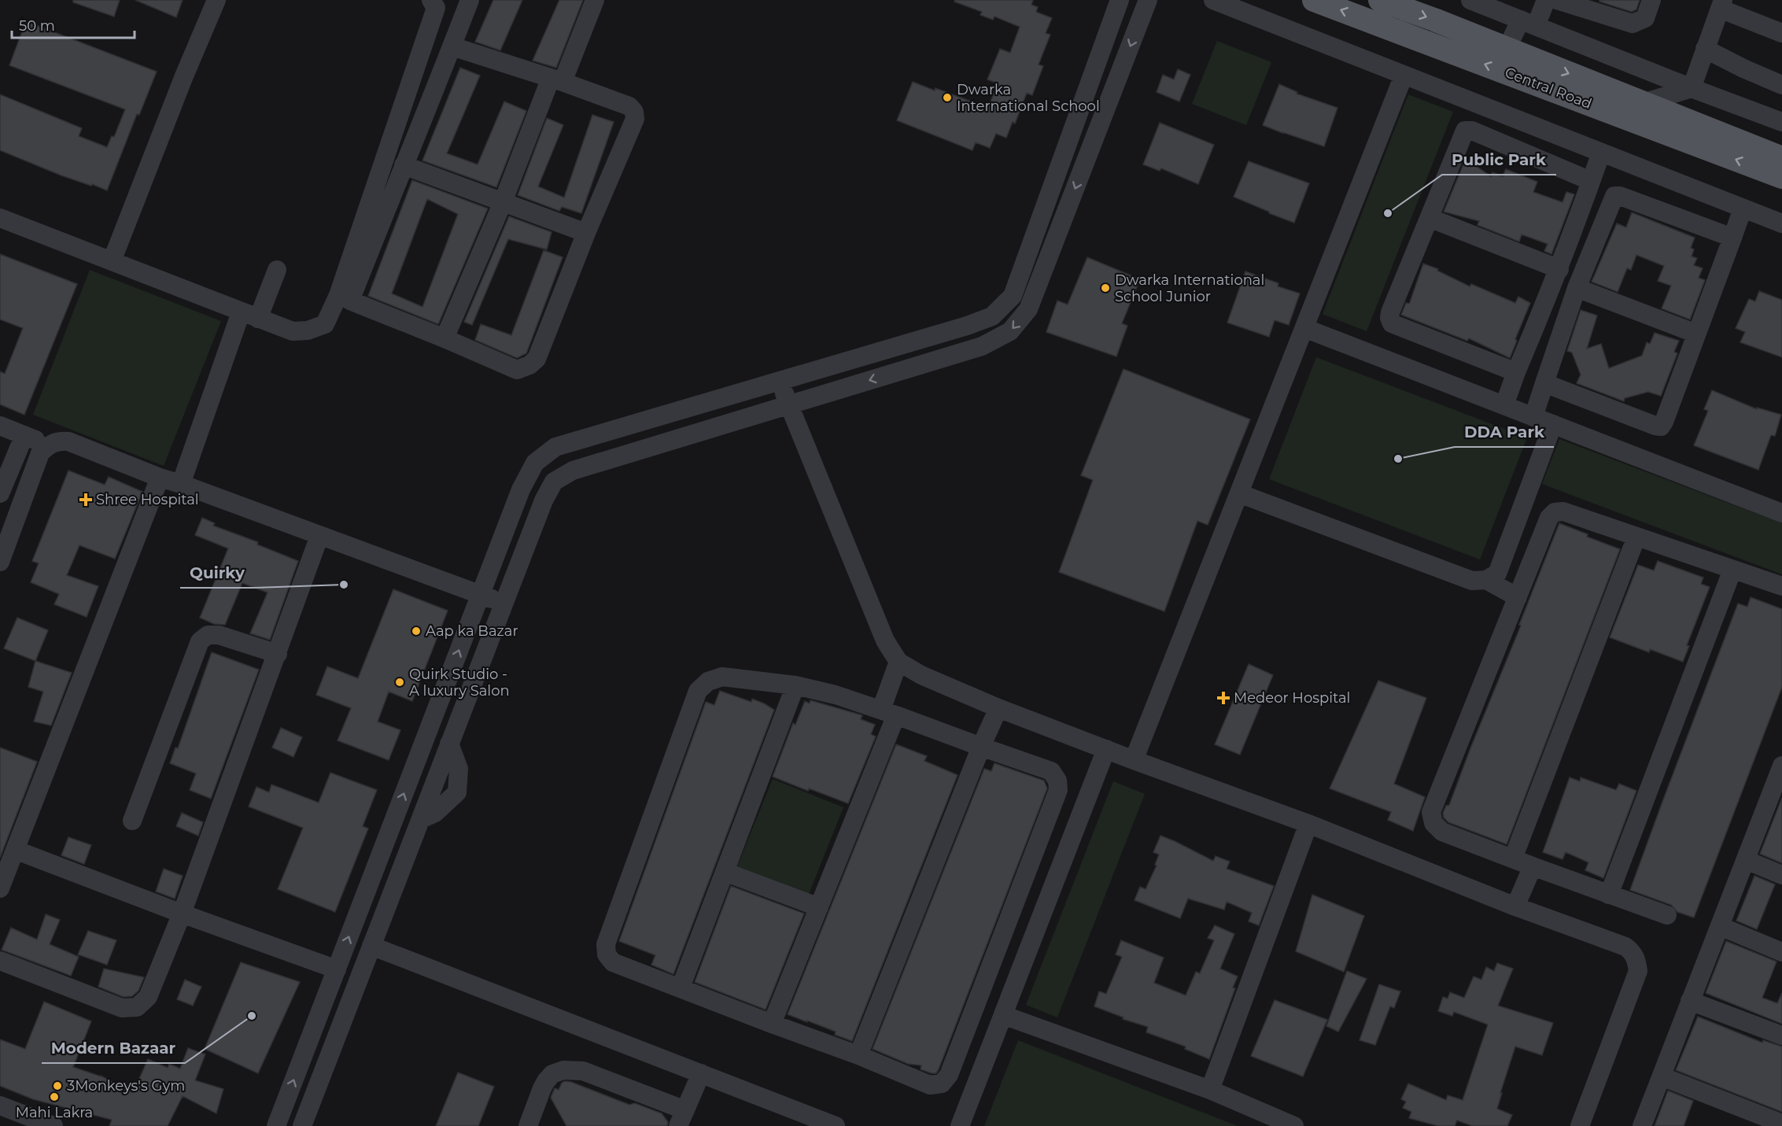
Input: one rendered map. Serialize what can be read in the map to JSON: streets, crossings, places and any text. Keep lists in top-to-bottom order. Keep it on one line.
{"streets":{"main road":["Central Road"]},"places":{"other":["Dwarka International School","Public Park","Dwarka International School Junior","DDA Park","Quirky","Aap ka Bazar","Quirk Studio - A luxury Salon","Modern Bazaar","3Monkeys's Gym","Mahi Lakra"],"health":["Shree Hospital","Medeor Hospital"]},"scale_bar":"50 m"}
